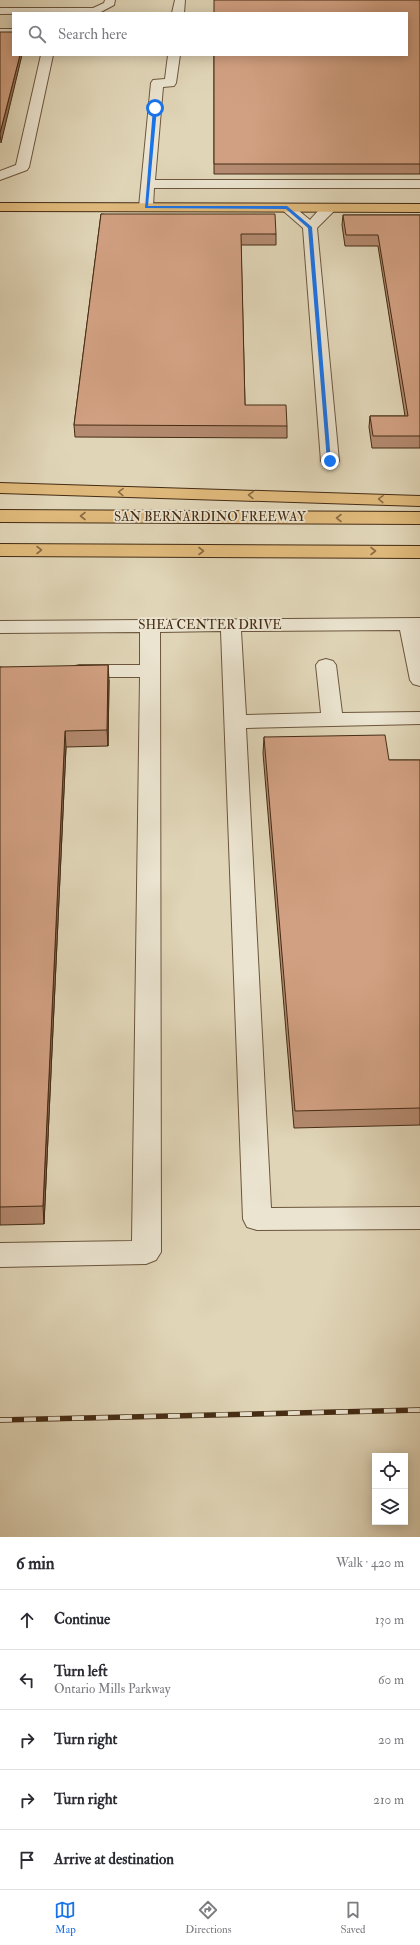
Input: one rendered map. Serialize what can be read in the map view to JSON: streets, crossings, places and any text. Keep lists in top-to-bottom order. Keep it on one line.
{"streets":{"main road":["SAN BERNARDINO FREEWAY"],"street":["SHEA CENTER DRIVE"]},"page":{"search":"Search here","heading":["6 min","Walk · 420 m"],"list":[["Continue","130 m"],["Turn left","Ontario Mills Parkway","60 m"],["Turn right","20 m"],["Turn right","210 m"],"Arrive at destination"],"nav":["Map","Directions","Saved"]}}
